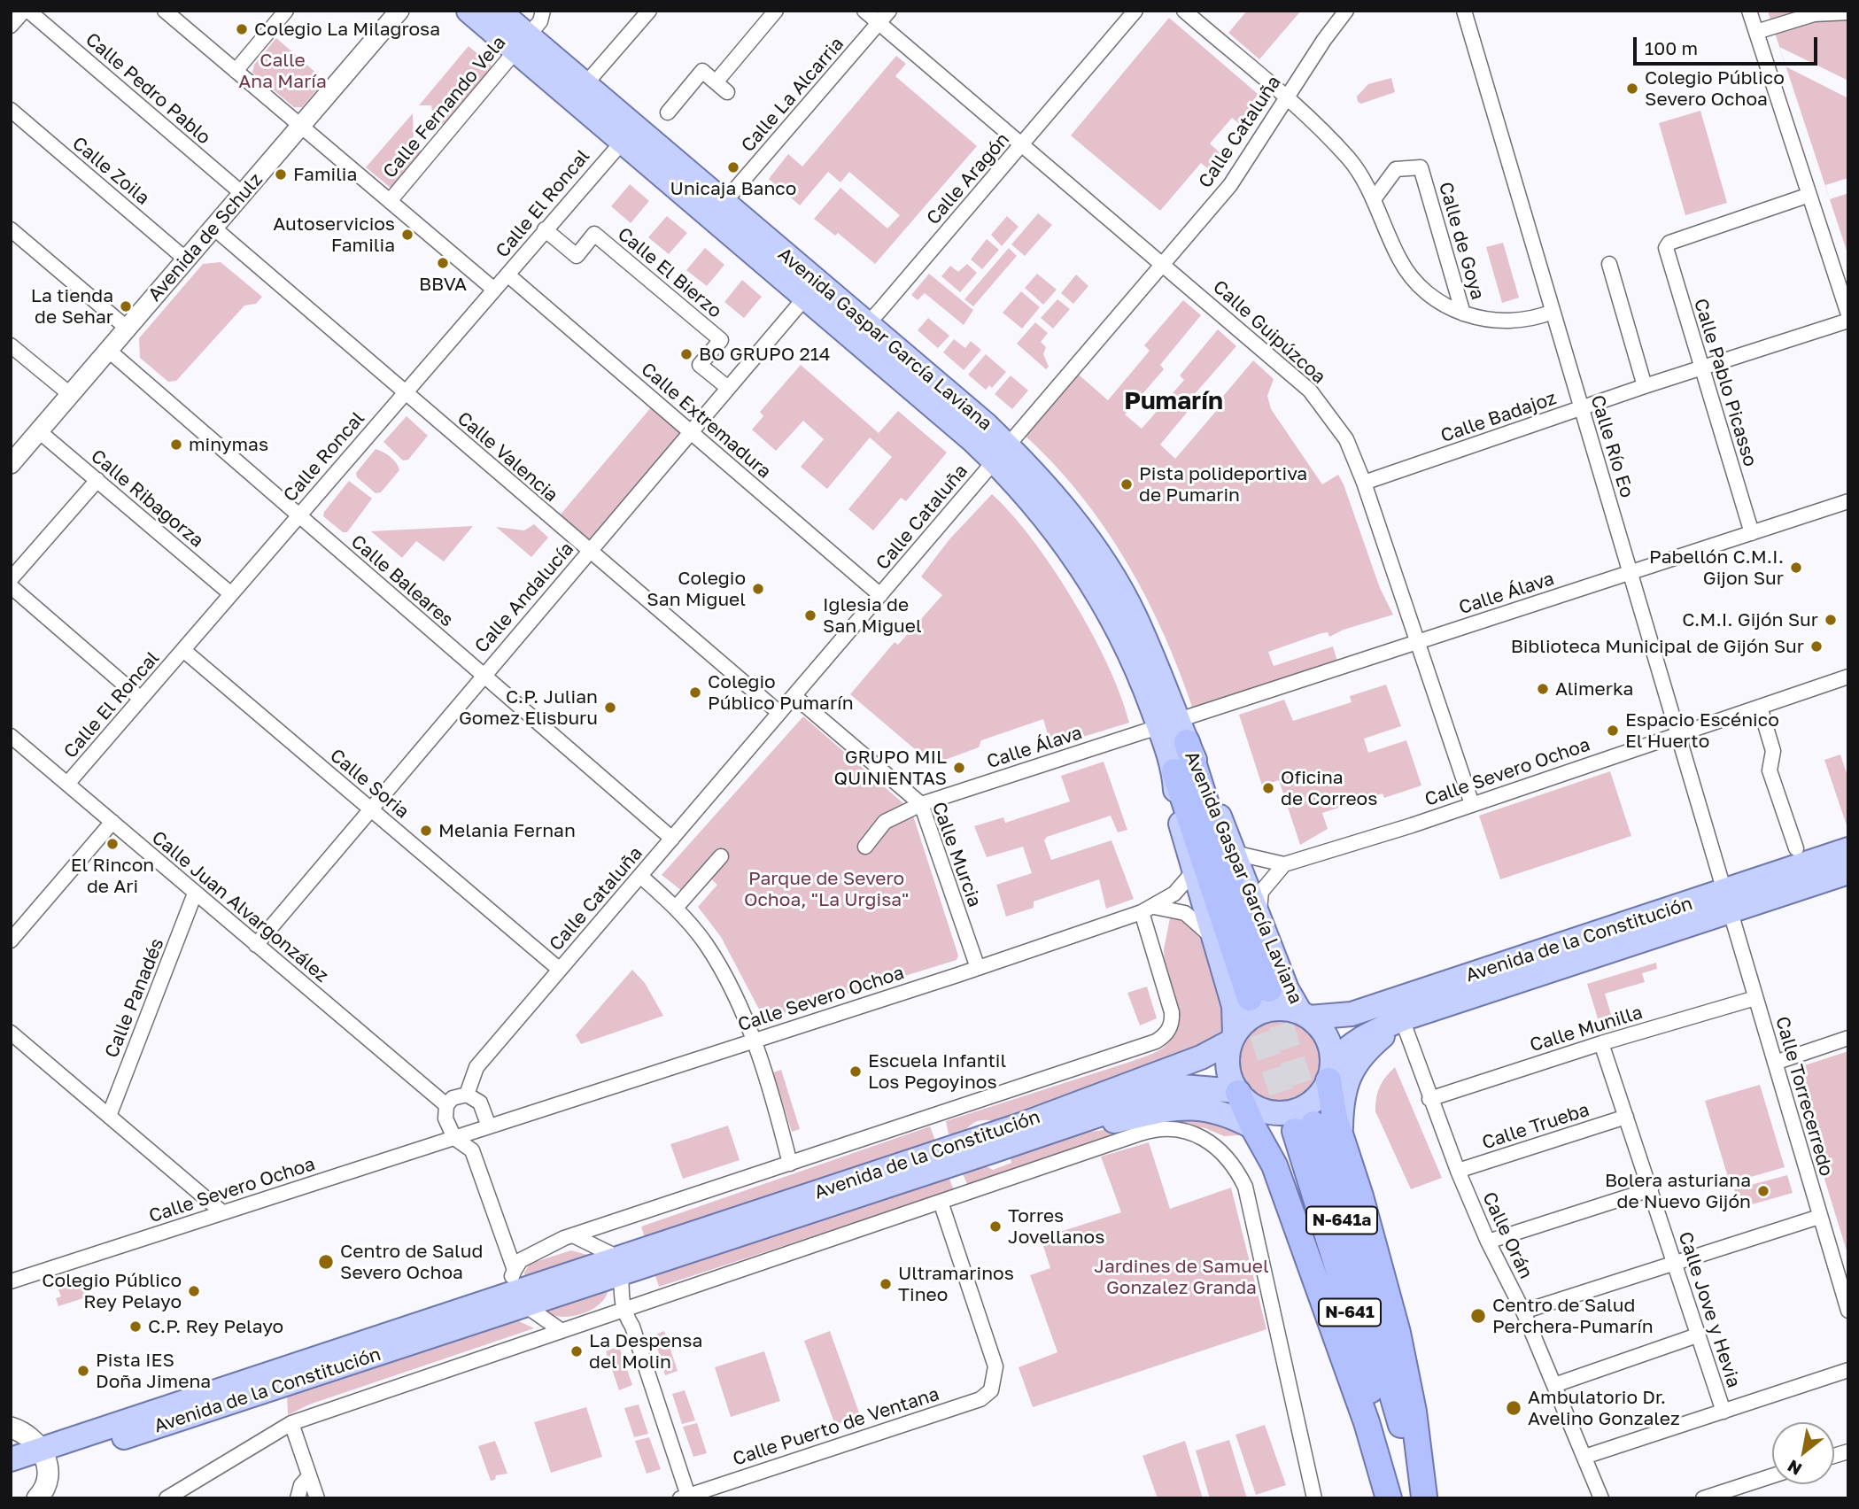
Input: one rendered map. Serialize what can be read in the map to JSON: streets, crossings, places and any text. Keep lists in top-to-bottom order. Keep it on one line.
{"streets":{"highway":["Avenida Gaspar García Laviana","N-641a","N-641"],"main road":["Avenida de la Constitución"],"street":["Calle Pedro Pablo","Calle La Alcarria","Calle Fernando Vela","Calle Cataluña","Calle Zoila","Calle Aragón","Calle El Roncal","Avenida de Schulz","Calle de Goya","Calle El Bierzo","Calle Guipúzcoa","Calle Pablo Picasso","Calle Badajoz","Calle Extremadura","Calle Río Eo","Calle Roncal","Calle Valencia","Calle Ribagorza","Calle Baleares","Calle Álava","Calle Andalucía","Calle Severo Ochoa","Calle Soria","Calle Murcia","Calle Juan Alvargonzález","Calle Panadés","Calle Munilla","Calle Torrecerredo","Calle Trueba","Calle Orán","Calle Jove y Hevia","Calle Puerto de Ventana"]},"crossings":[["Calle Pedro Pablo","Avenida de Schulz"],["Calle La Alcarria","Calle Guipúzcoa"],["Calle La Alcarria","Avenida Gaspar García Laviana"],["Calle Fernando Vela","Avenida Gaspar García Laviana"],["Calle Cataluña","Calle Guipúzcoa"],["Calle Cataluña","Avenida Gaspar García Laviana"],["Calle Cataluña","Calle Extremadura"],["Calle Cataluña","Calle Valencia"],["Calle Cataluña","Calle Baleares"],["Calle Cataluña","Calle Soria"],["Calle Cataluña","Calle Murcia"],["Calle Zoila","Avenida de Schulz"],["Calle Aragón","Calle Guipúzcoa"],["Calle Aragón","Avenida Gaspar García Laviana"],["Calle El Roncal","Calle El Bierzo"],["Calle El Roncal","Avenida Gaspar García Laviana"],["Calle El Roncal","Calle Extremadura"],["Calle El Roncal","Calle Roncal"],["Calle El Roncal","Calle Soria"],["Calle El Roncal","Calle Juan Alvargonzález"],["Avenida de Schulz","Calle Valencia"],["Avenida de Schulz","Calle Ribagorza"],["Avenida de Schulz","Calle Baleares"],["Calle El Bierzo","Calle Andalucía"],["Calle Guipúzcoa","Calle Badajoz"],["Calle Guipúzcoa","Calle Álava"],["Calle Guipúzcoa","Calle Severo Ochoa"],["Avenida Gaspar García Laviana","Calle Álava"],["Avenida Gaspar García Laviana","Calle Andalucía"],["Avenida Gaspar García Laviana","Calle Severo Ochoa"],["Avenida Gaspar García Laviana","Avenida de la Constitución"],["Calle Pablo Picasso","Calle Badajoz"],["Calle Pablo Picasso","Calle Álava"],["Calle Badajoz","Calle Río Eo"],["Calle Extremadura","Calle Andalucía"],["Calle Río Eo","Calle Álava"],["Calle Río Eo","Calle Severo Ochoa"],["Calle Río Eo","Avenida de la Constitución"],["Calle Río Eo","Calle Torrecerredo"],["Calle Roncal","Calle Valencia"],["Calle Roncal","Calle Ribagorza"],["Calle Roncal","Calle Baleares"],["Calle Roncal","Calle Soria"],["Calle Valencia","Calle Andalucía"],["Calle Baleares","Calle Andalucía"],["Calle Álava","Calle Murcia"],["Calle Andalucía","Calle Soria"],["Calle Andalucía","Calle Juan Alvargonzález"],["Calle Severo Ochoa","Calle Murcia"],["Calle Severo Ochoa","Avenida de la Constitución"],["Calle Juan Alvargonzález","Calle Panadés"],["Avenida de la Constitución","Calle Torrecerredo"],["Avenida de la Constitución","Calle Orán"],["Avenida de la Constitución","Calle Puerto de Ventana"],["Calle Munilla","Calle Torrecerredo"],["Calle Munilla","Calle Orán"],["Calle Munilla","Calle Jove y Hevia"],["Calle Trueba","Calle Orán"],["Calle Trueba","Calle Jove y Hevia"],["N-641a","N-641"]],"districts":["Pumarín"],"parks":["Calle Ana María","Parque de Severo Ochoa, \"La Urgisa\"","Jardines de Samuel Gonzalez Granda"],"places":["Colegio La Milagrosa","Colegio Público Severo Ochoa","Unicaja Banco","Familia","Autoservicios Familia","BBVA","La tienda de Sehar","BO GRUPO 214","minymas","Pista polideportiva de Pumarin","Pabellón C.M.I. Gijon Sur","Colegio San Miguel","Iglesia de San Miguel","C.M.I. Gijón Sur","Biblioteca Municipal de Gijón Sur","Alimerka","Colegio Público Pumarín","C.P. Julian Gomez Elisburu","Espacio Escénico El Huerto","GRUPO MIL QUINIENTAS","Oficina de Correos","Melania Fernan","El Rincon de Ari","Escuela Infantil Los Pegoyinos","Bolera asturiana de Nuevo Gijón","Torres Jovellanos","Centro de Salud Severo Ochoa","Ultramarinos Tineo","Colegio Público Rey Pelayo","Centro de Salud Perchera-Pumarín","C.P. Rey Pelayo","La Despensa del Molin","Pista IES Doña Jimena","Ambulatorio Dr. Avelino Gonzalez"],"scale_bar":"100 m","north":"bottom left"}
